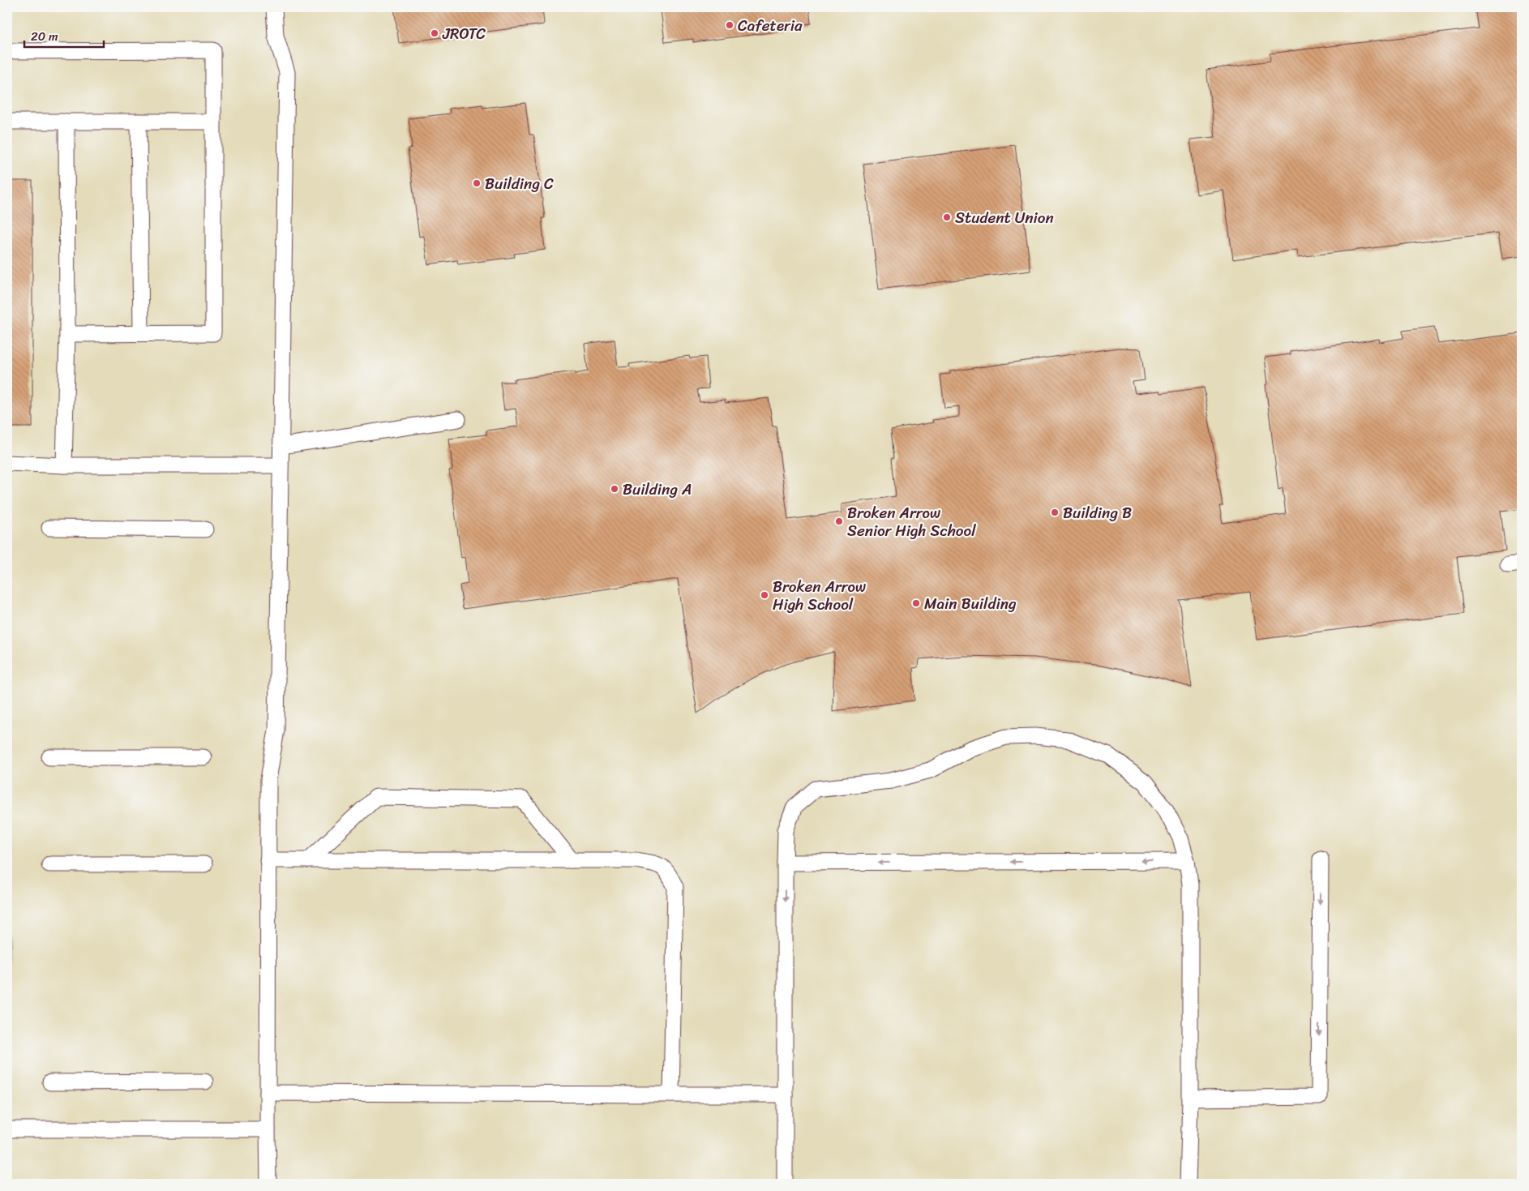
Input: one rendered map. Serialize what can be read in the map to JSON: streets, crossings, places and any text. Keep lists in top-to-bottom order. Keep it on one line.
{"places":["Cafeteria","JROTC","Building C","Student Union","Building A","Building B","Broken Arrow Senior High School","Broken Arrow High School","Main Building"],"scale_bar":"20 m"}
